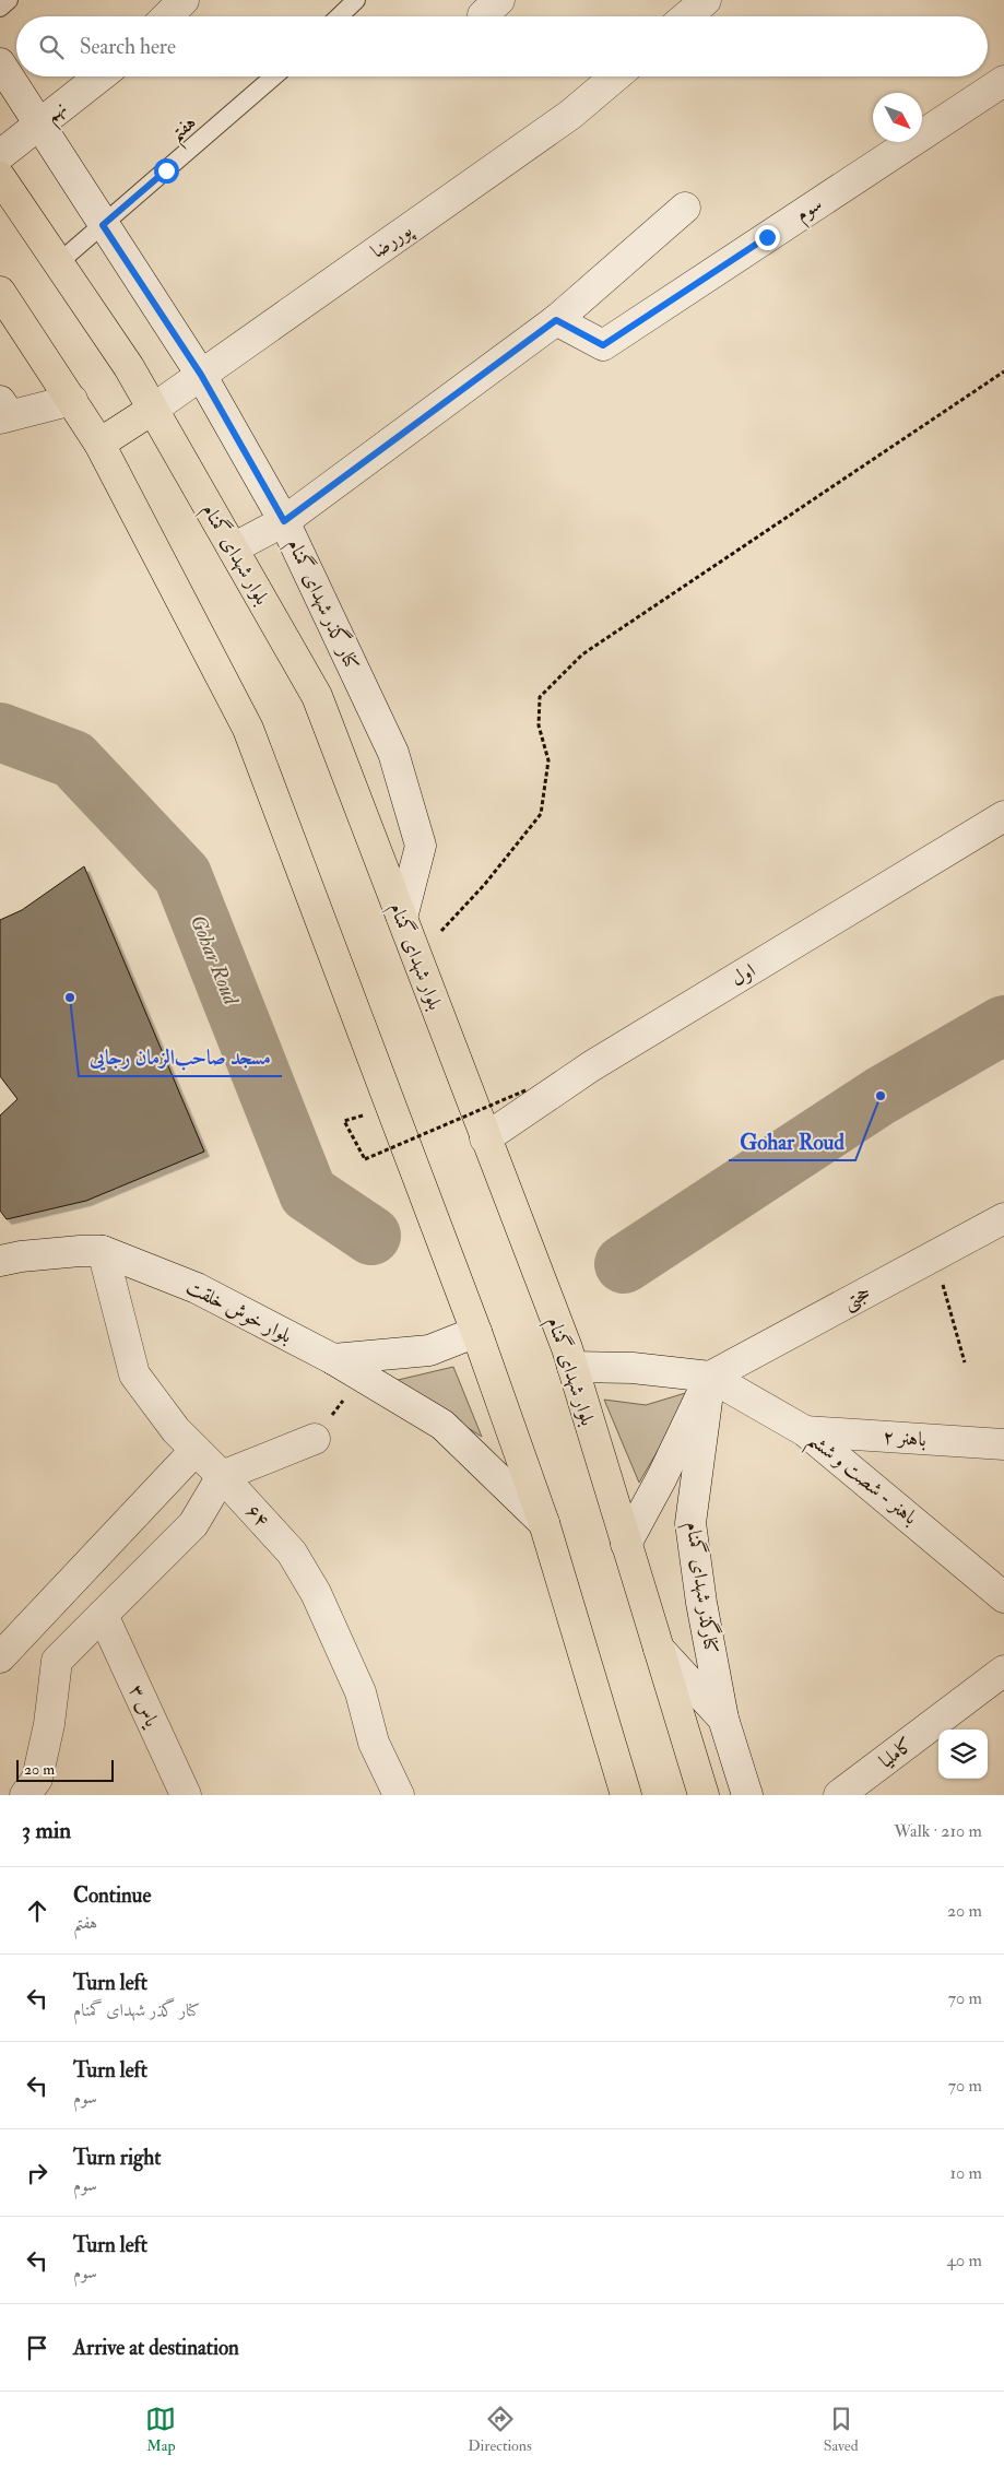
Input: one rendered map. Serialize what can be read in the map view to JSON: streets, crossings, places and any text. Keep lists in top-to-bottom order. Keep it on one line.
{"streets":{"highway":["بلوار شهدای گمنام"],"street":["نهم","سوم","پوررضا","کنار گذر شهدای گمنام","اول","حجتی","بلوار خوش خلقت","باهنر ۲","باهنر - شصت و ششم","۶۴","کنارگذر شهدای گمنام","یاس ۳","کاملیا"],"lane":["هفتم"]},"crossings":[["نهم","کنار گذر شهدای گمنام"],["هفتم","بلوار شهدای گمنام"],["هفتم","کنار گذر شهدای گمنام"],["پوررضا","بلوار شهدای گمنام"],["پوررضا","کنار گذر شهدای گمنام"],["بلوار شهدای گمنام","کنار گذر شهدای گمنام"],["بلوار شهدای گمنام","اول"],["حجتی","باهنر - شصت و ششم"],["حجتی","کنارگذر شهدای گمنام"],["بلوار خوش خلقت","۶۴"],["باهنر ۲","باهنر - شصت و ششم"],["باهنر - شصت و ششم","کنارگذر شهدای گمنام"]],"water":["Gohar Roud"],"places":["مسجد صاحب‌الزمان رجایی","Gohar Roud"],"scale_bar":"20 m","north":"bottom right","page":{"search":"Search here","scale":"20 m","heading":["3 min","Walk · 210 m"],"list":[["Continue","هفتم","20 m"],["Turn left","کنار گذر شهدای گمنام","70 m"],["Turn left","سوم","70 m"],["Turn right","سوم","10 m"],["Turn left","سوم","40 m"],"Arrive at destination"],"nav":["Map","Directions","Saved"]}}
